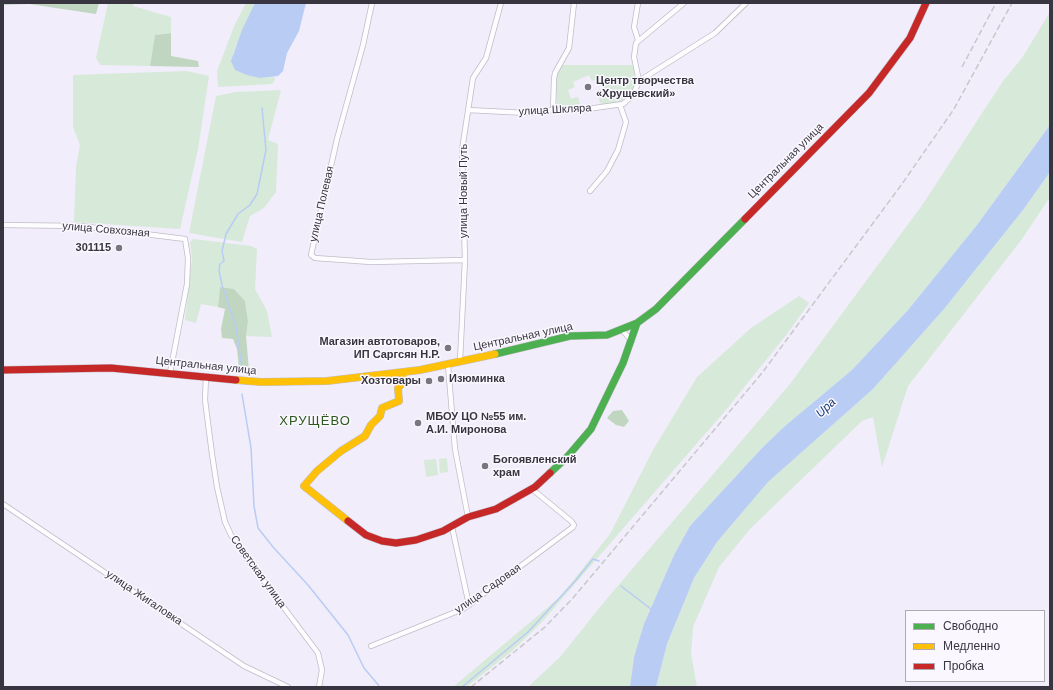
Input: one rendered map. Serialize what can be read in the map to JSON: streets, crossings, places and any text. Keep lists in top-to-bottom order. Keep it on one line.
{"streets":{"main road":["Центральная улица"],"street":["улица Шкляра","улица Новый Путь","улица Полевая","улица Совхозная","Советская улица","улица Садовая","улица Жигаловка"]},"crossings":[["улица Шкляра","улица Новый Путь"],["Центральная улица","улица Новый Путь"],["Центральная улица","улица Совхозная"],["Центральная улица","Советская улица"],["улица Новый Путь","улица Полевая"]],"districts":["ХРУЩЁВО"],"water":["Upa"],"places":["Центр творчества «Хрущевский»","301115","Магазин автотоваров, ИП Саргсян Н.Р.","Изюминка","Хозтовары","МБОУ ЦО №55 им. А.И. Миронова","Богоявленский храм"],"legend":["Свободно","Медленно","Пробка"]}
